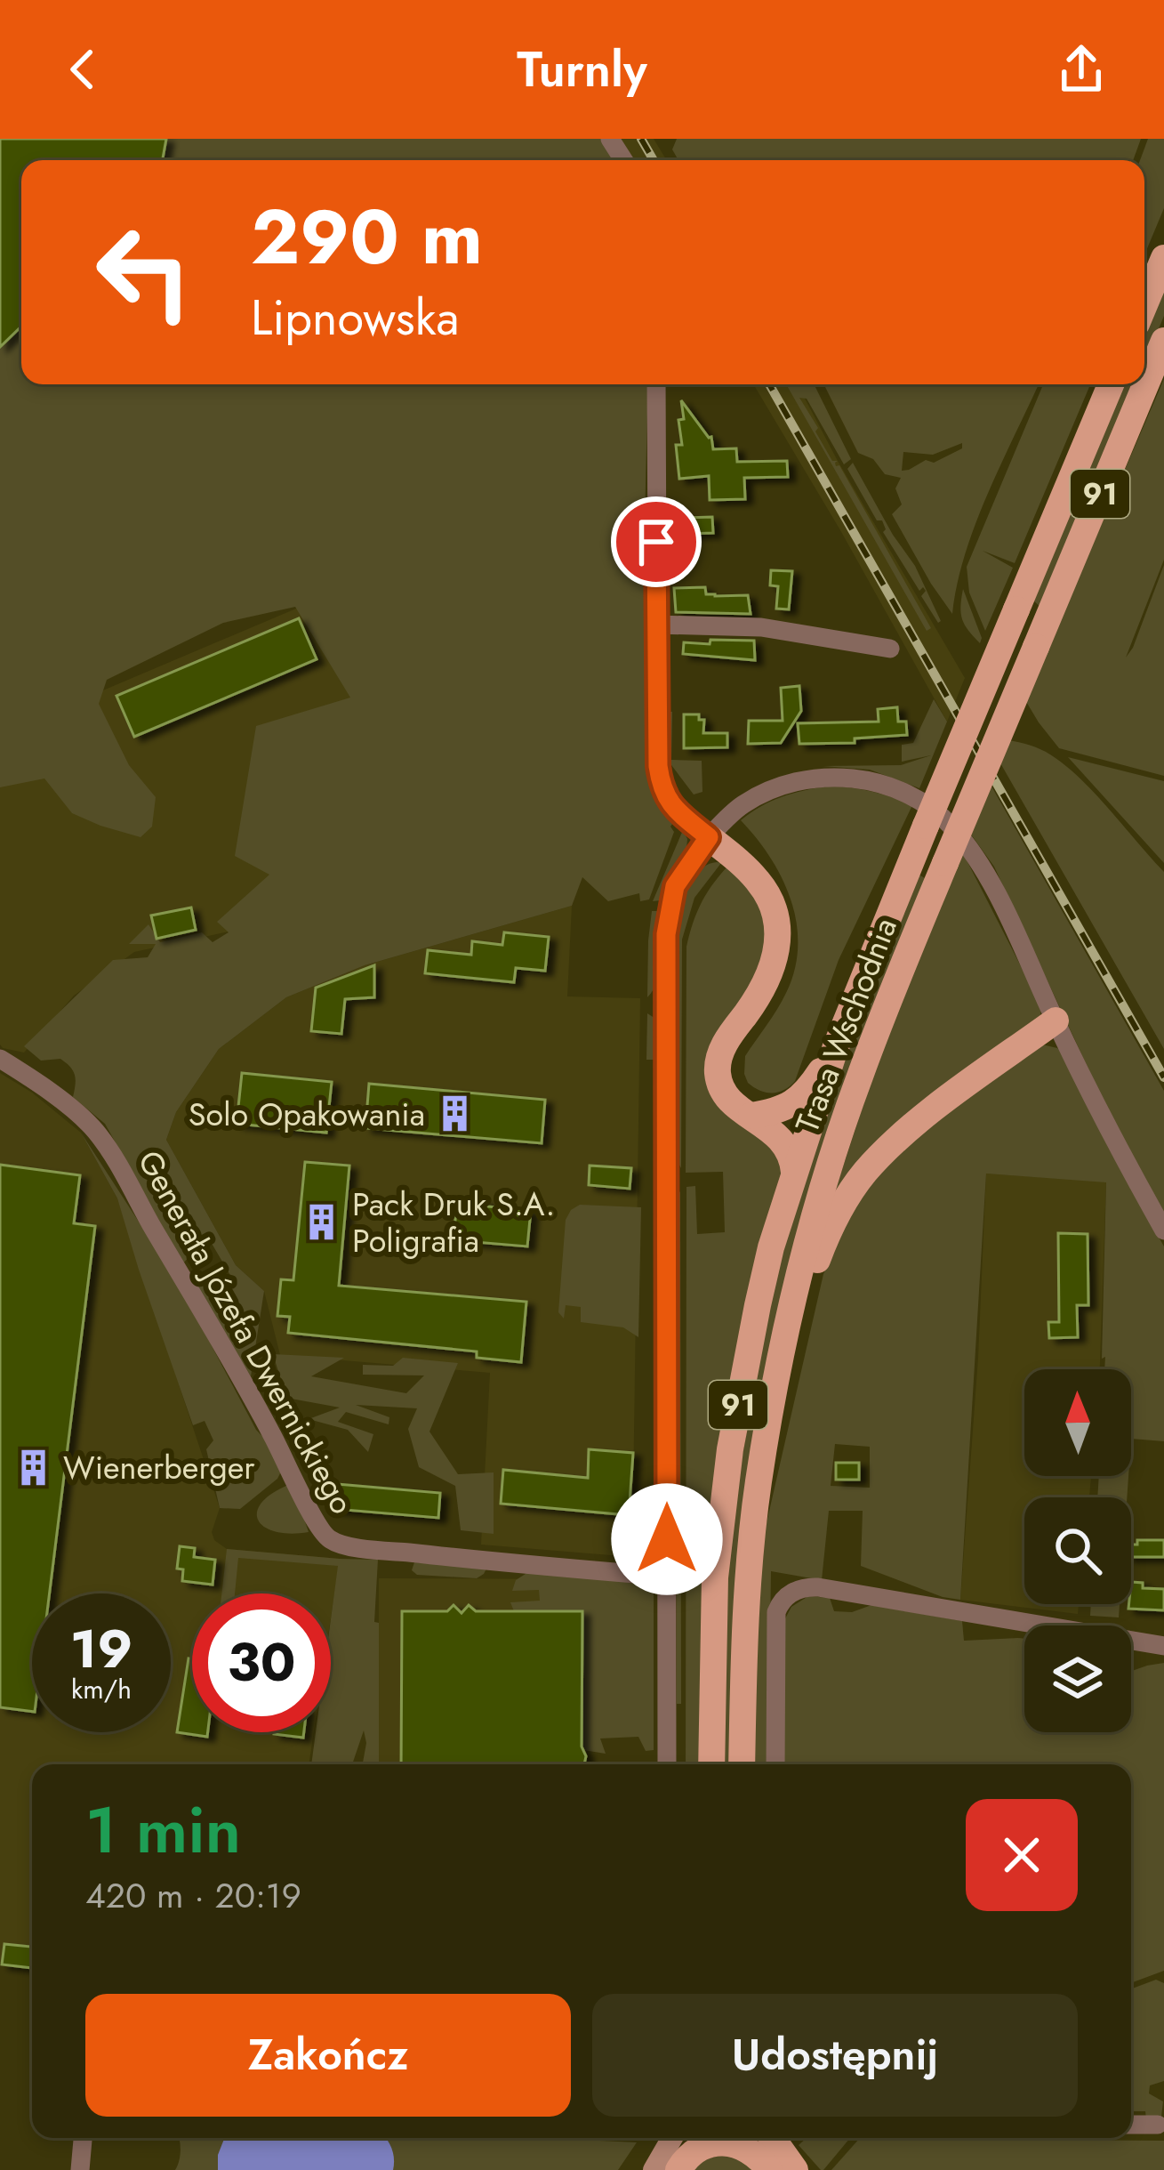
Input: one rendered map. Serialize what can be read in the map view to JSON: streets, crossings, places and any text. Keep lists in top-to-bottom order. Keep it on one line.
{"streets":{"main road":["91","Trasa Wschodnia"],"street":["Generała Józefa Dwernickiego"]},"places":{"building":["Solo Opakowania","Pack Druk S.A. Poligrafia","Wienerberger"]},"north":"top","page":{"header":"Turnly","turn":["290 m","Lipnowska"],"speed":"19 km/h","limit":"30","heading":["1 min","420 m · 20:19"],"buttons":["Zakończ","Udostępnij"]}}
